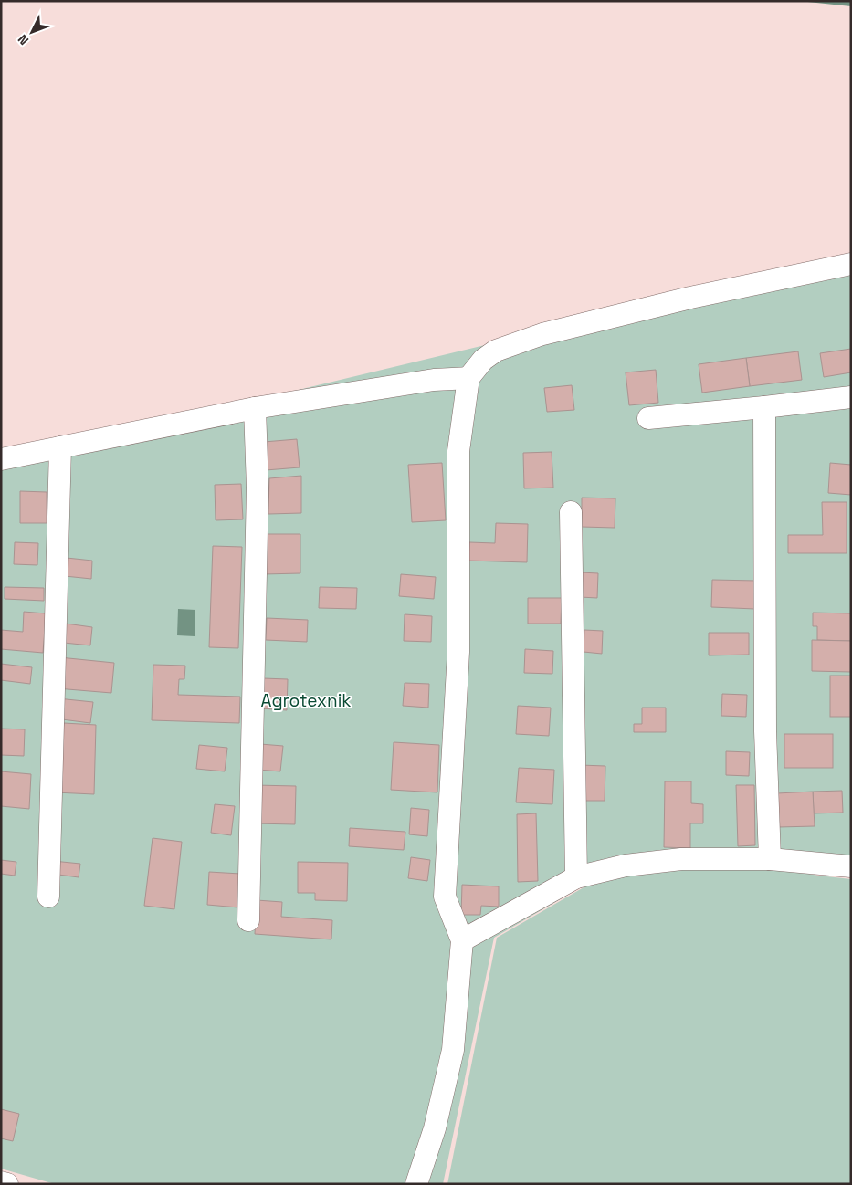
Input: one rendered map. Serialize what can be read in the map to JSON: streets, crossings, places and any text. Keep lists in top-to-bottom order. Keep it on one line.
{"parks":["Agrotexnik"],"north":"bottom left"}
